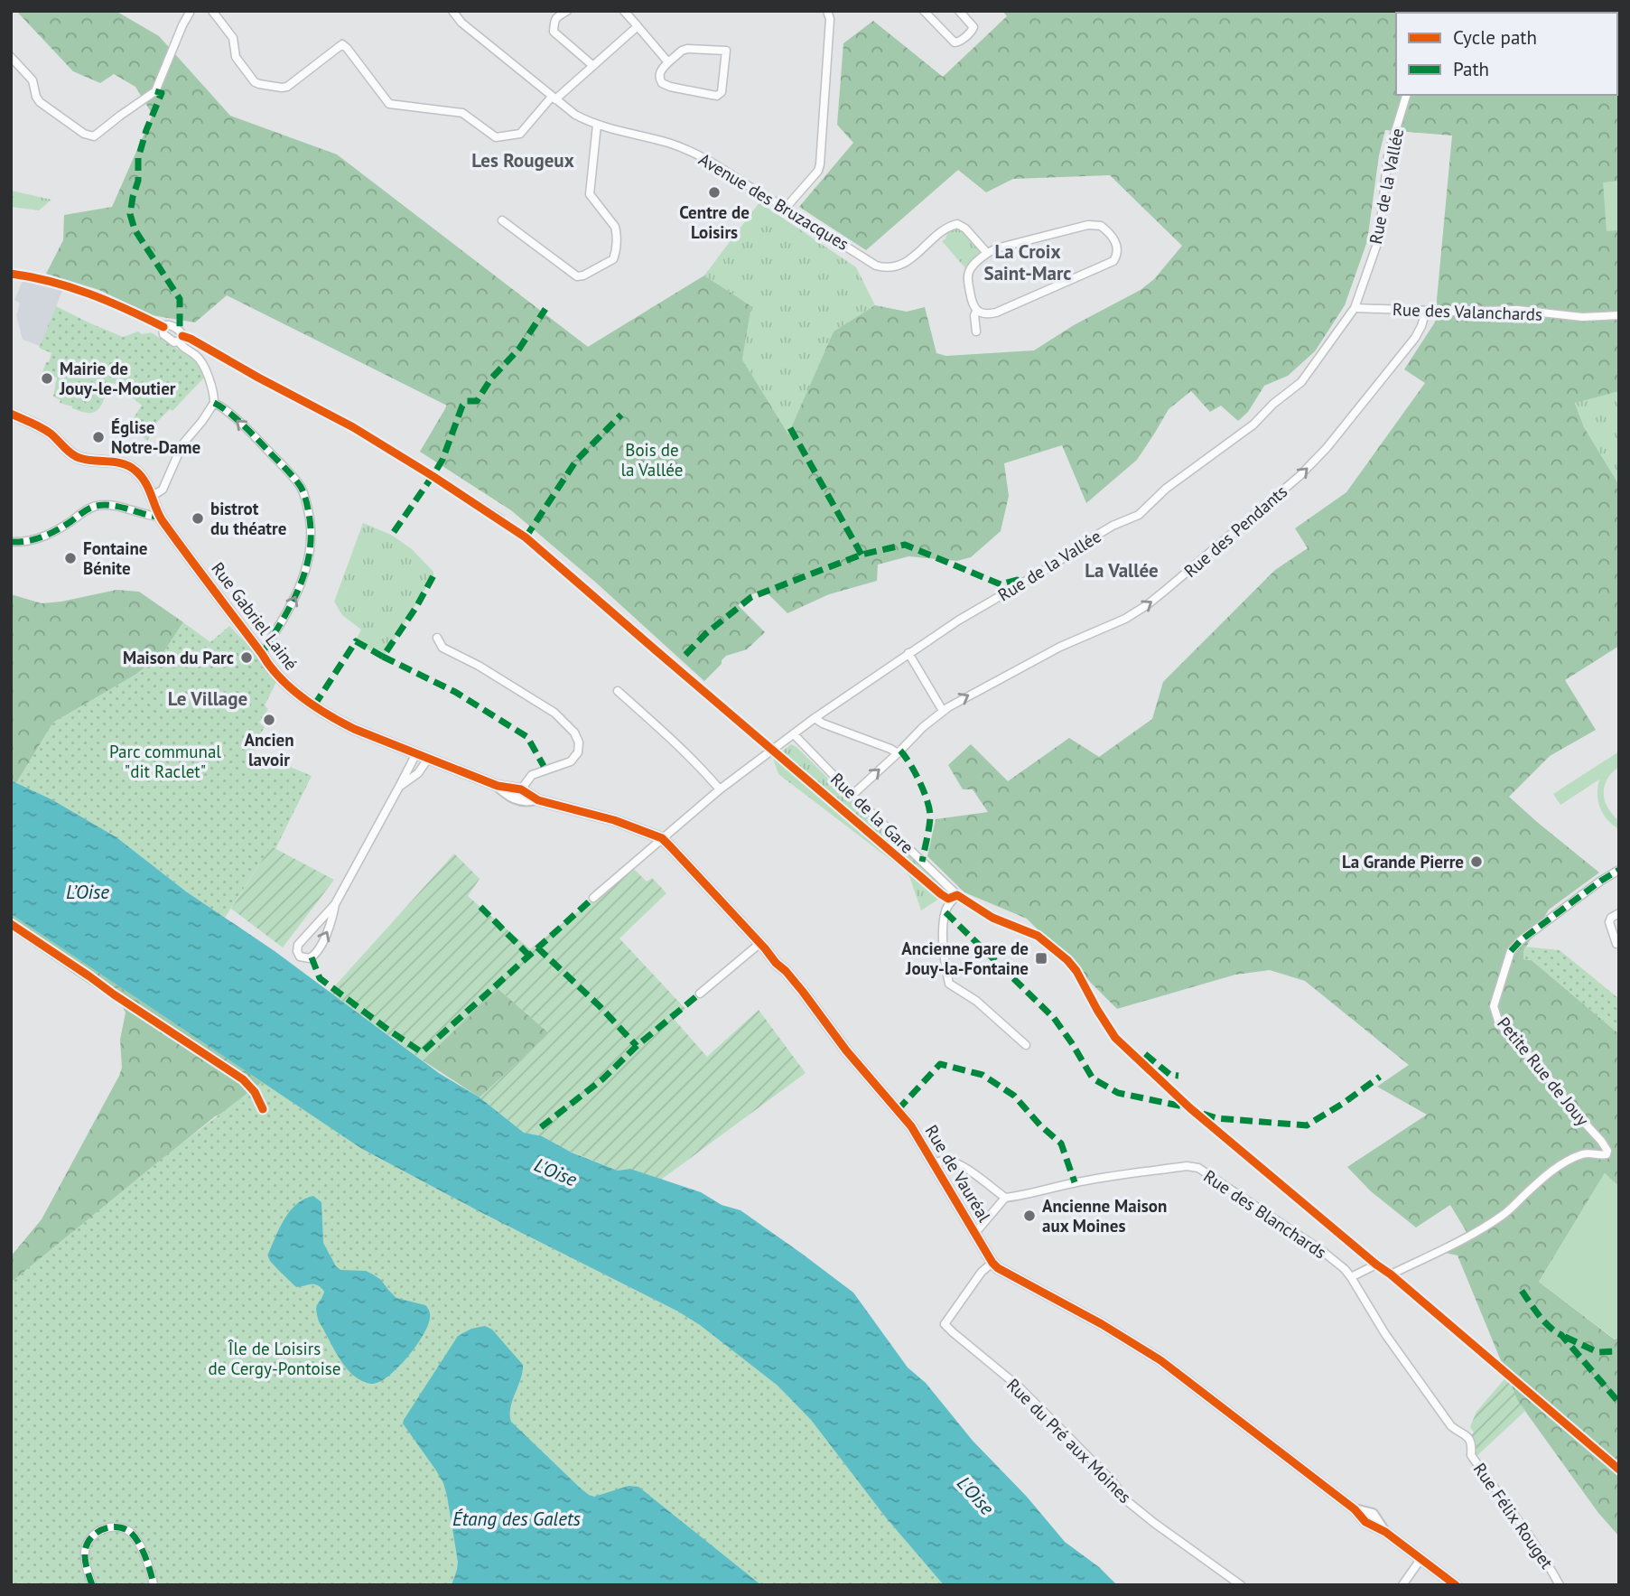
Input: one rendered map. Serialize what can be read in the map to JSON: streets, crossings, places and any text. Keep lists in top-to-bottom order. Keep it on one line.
{"streets":{"street":["Rue de la Vallée","Avenue des Bruzacques","Rue des Valanchards","Rue des Pendants","Rue Gabriel Lainé","Rue de la Gare","Petite Rue de Jouy","Rue de Vauréal","Rue des Blanchards","Rue du Pré aux Moines","Rue Félix Rouget"]},"crossings":[["Rue de la Vallée","Rue des Valanchards"],["Rue de la Vallée","Rue Gabriel Lainé"],["Rue de la Vallée","Rue de la Gare"],["Rue de la Vallée","Rue de Vauréal"],["Rue des Valanchards","Rue des Pendants"],["Rue des Pendants","Rue de la Gare"],["Rue Gabriel Lainé","Rue de Vauréal"],["Rue de la Gare","Petite Rue de Jouy"],["Rue de Vauréal","Rue du Pré aux Moines"],["Rue des Blanchards","Rue Félix Rouget"]],"one_way":["Rue des Pendants"],"districts":["Les Rougeux","La Croix Saint-Marc","La Vallée","Le Village"],"water":["L’Oise","L'Oise","Étang des Galets"],"parks":["Bois de la Vallée","Parc communal \"dit Raclet\"","Île de Loisirs de Cergy-Pontoise"],"places":{"other":["Centre de Loisirs","Mairie de Jouy-le-Moutier","Église Notre-Dame","bistrot du théatre","Fontaine Bénite","Maison du Parc","Ancien lavoir","La Grande Pierre","Ancienne Maison aux Moines"],"transit":["Ancienne gare de Jouy-la-Fontaine"]},"legend":["Cycle path","Path"]}
